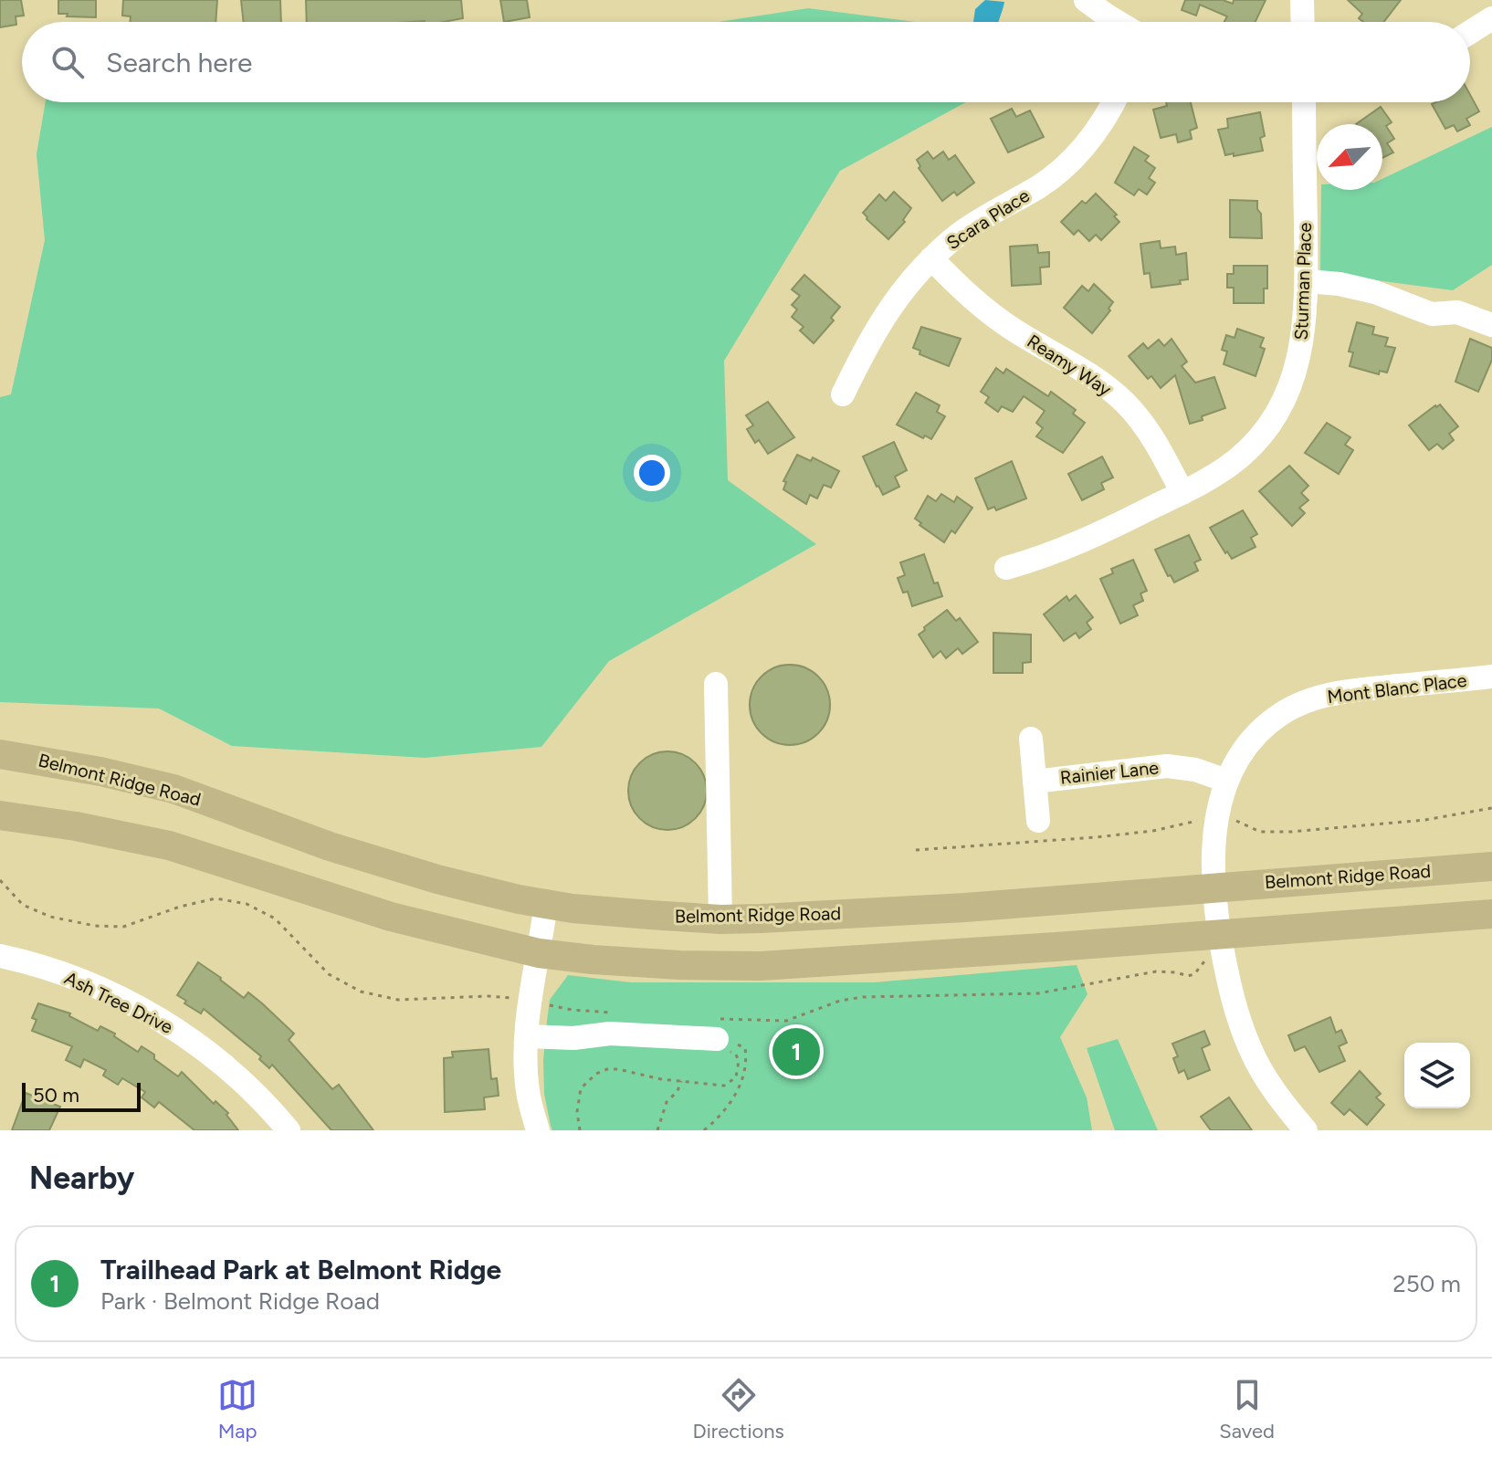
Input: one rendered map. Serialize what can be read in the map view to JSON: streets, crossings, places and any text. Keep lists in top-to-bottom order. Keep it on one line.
{"streets":{"main road":["Belmont Ridge Road"],"street":["Scara Place","Sturman Place","Reamy Way","Mont Blanc Place","Rainier Lane","Ash Tree Drive"]},"crossings":[["Scara Place","Reamy Way"],["Sturman Place","Reamy Way"],["Mont Blanc Place","Rainier Lane"],["Mont Blanc Place","Belmont Ridge Road"]],"scale_bar":"50 m","north":"bottom left","page":{"search":"Search here","pins":"1","scale":"50 m","heading":"Nearby","list":[{"mark":"1","name":"Trailhead Park at Belmont Ridge","note":"Park · Belmont Ridge Road","value":"250 m"}],"nav":["Map","Directions","Saved"]}}
